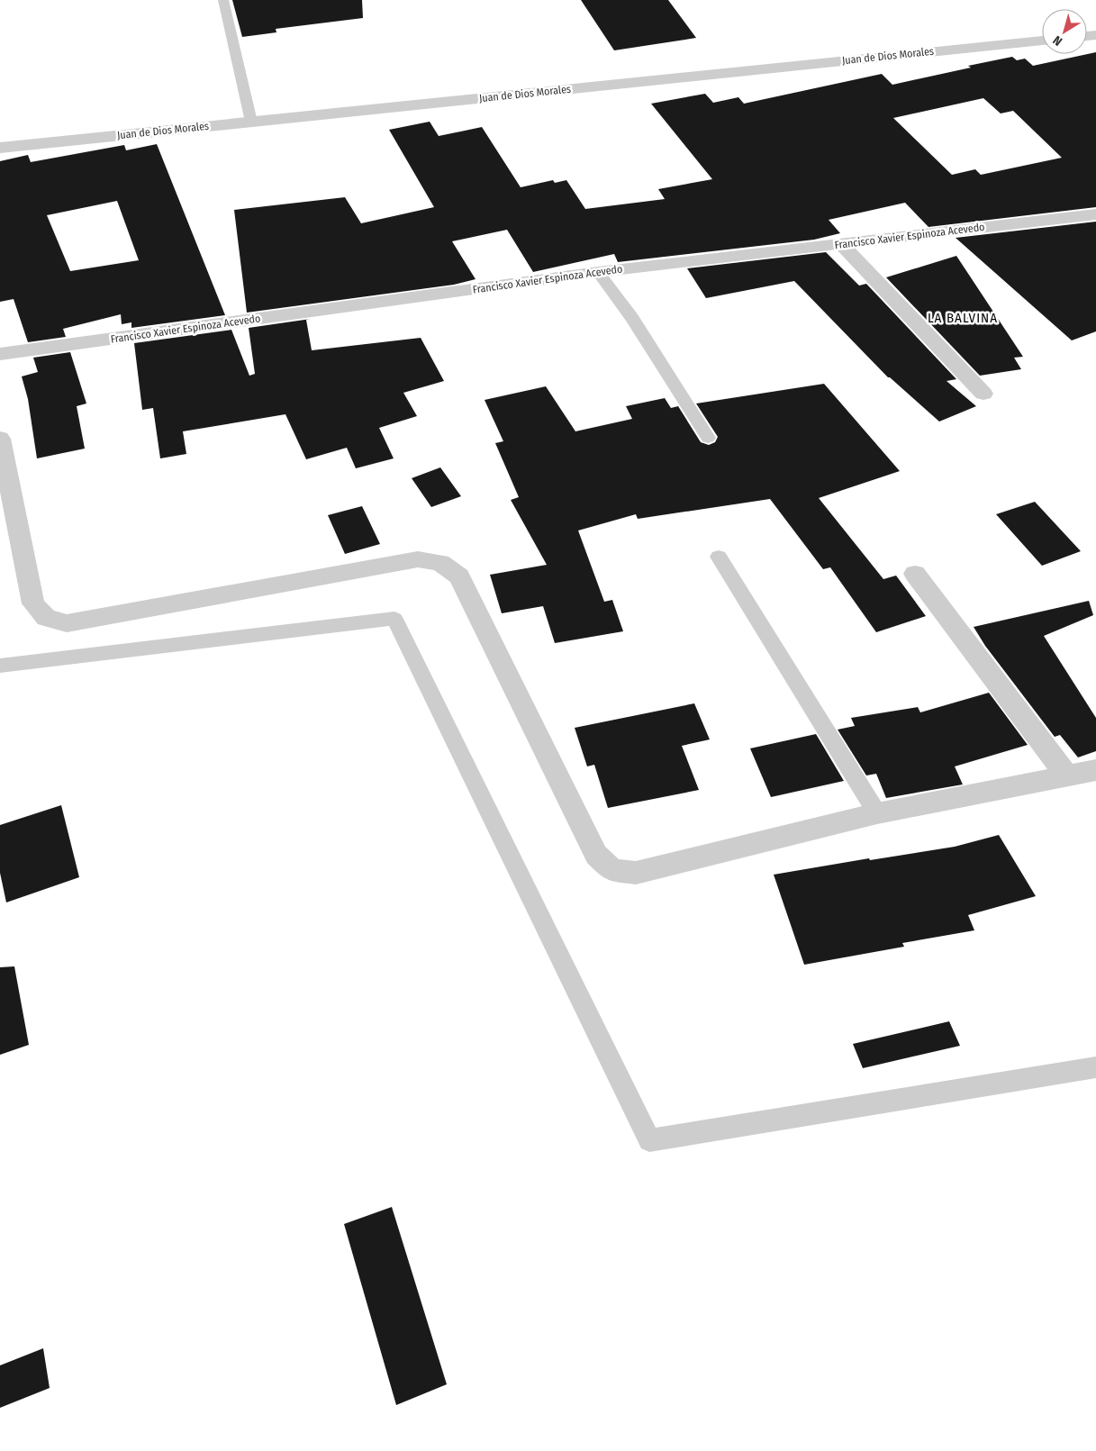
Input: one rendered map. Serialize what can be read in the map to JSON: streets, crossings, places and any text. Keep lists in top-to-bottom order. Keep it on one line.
{"streets":{"street":["Juan de Dios Morales","Francisco Xavier Espinoza Acevedo"]},"districts":["LA BALVINA"],"north":"bottom left"}
